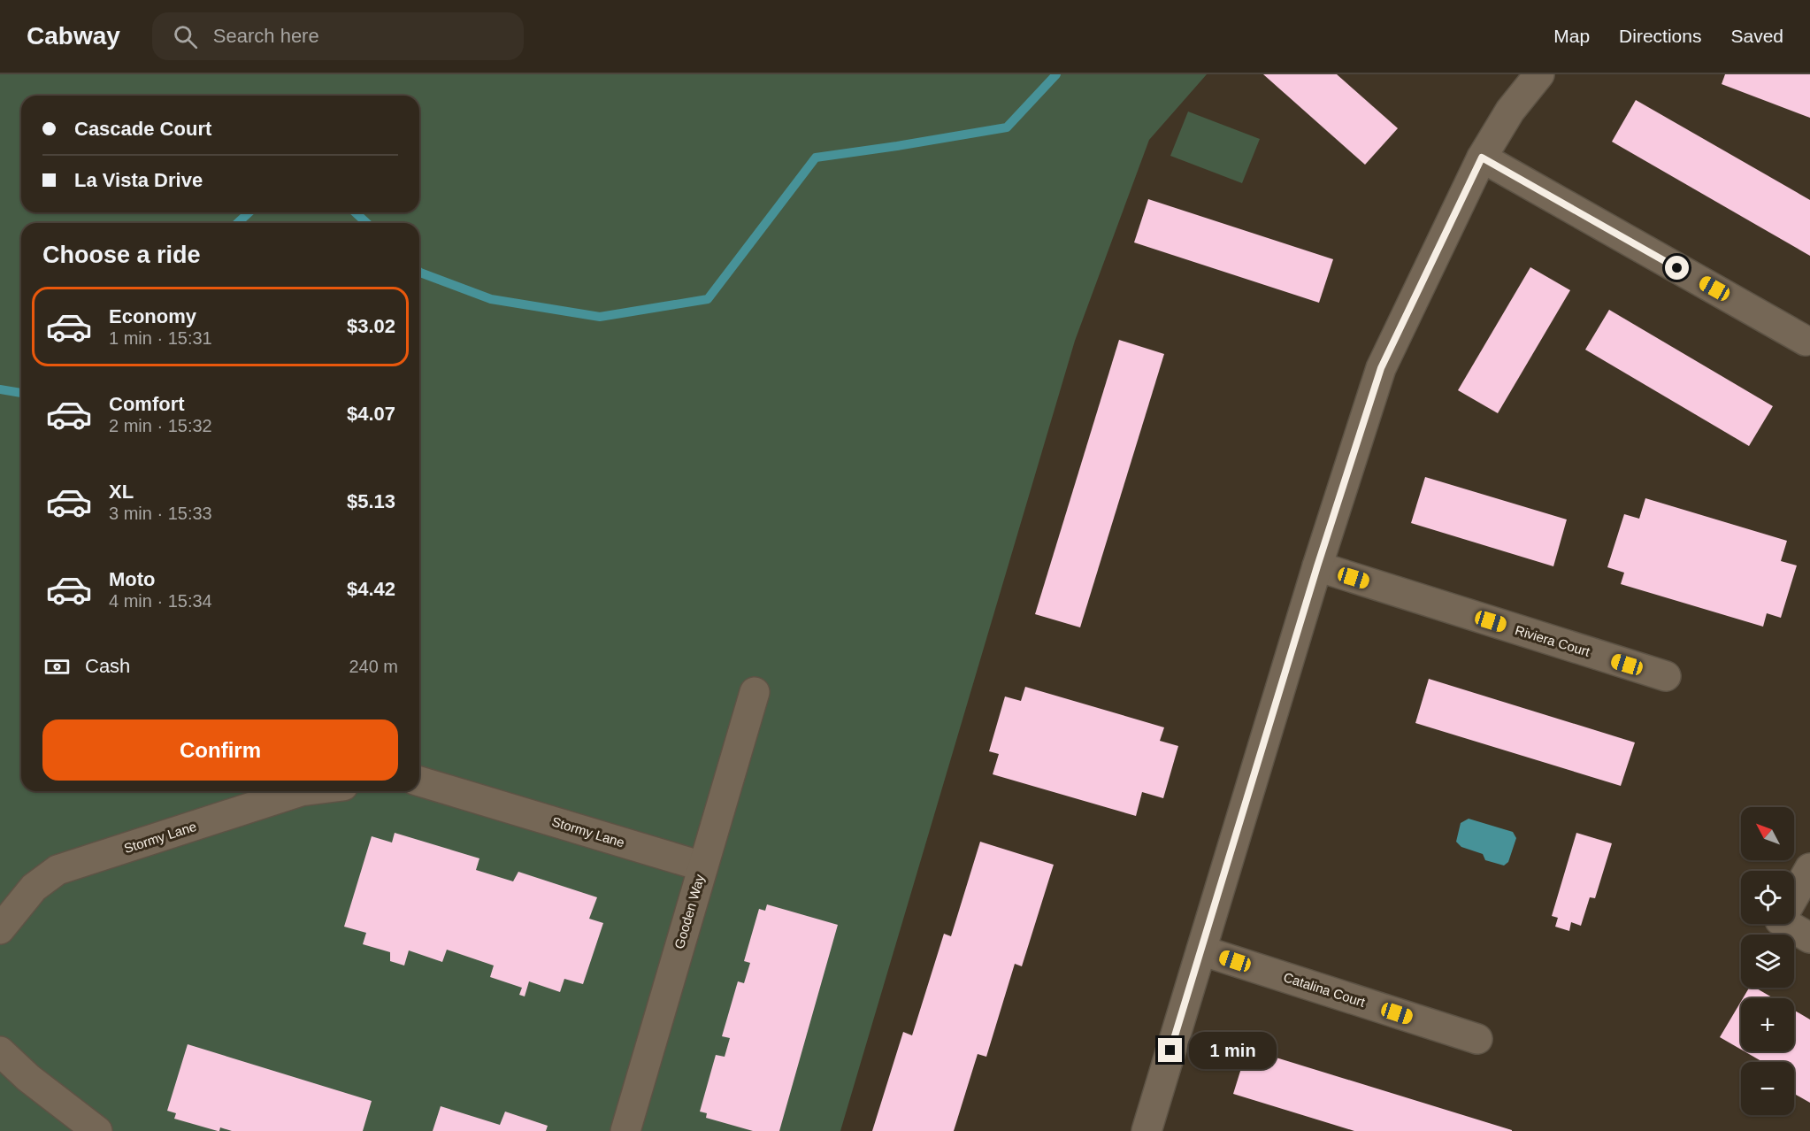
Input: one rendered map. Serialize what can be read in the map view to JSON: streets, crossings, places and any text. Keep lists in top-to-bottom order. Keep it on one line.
{"streets":{"street":["Riviera Court","Stormy Lane","Gooden Way","Catalina Court"]},"crossings":[["Stormy Lane","Gooden Way"]],"north":"top left","page":{"header":"Cabway","search":"Search here","nav":["Map","Directions","Saved"],"banner":["Cascade Court","La Vista Drive"],"heading":"Choose a ride","list":[{"name":"Economy","note":"1 min · 15:31","value":"$3.02"},{"name":"Comfort","note":"2 min · 15:32","value":"$4.07"},{"name":"XL","note":"3 min · 15:33","value":"$5.13"},{"name":"Moto","note":"4 min · 15:34","value":"$4.42"}],"pay":["Cash","240 m"],"buttons":"Confirm","map_buttons":["+","−"],"bubble":"1 min"}}
